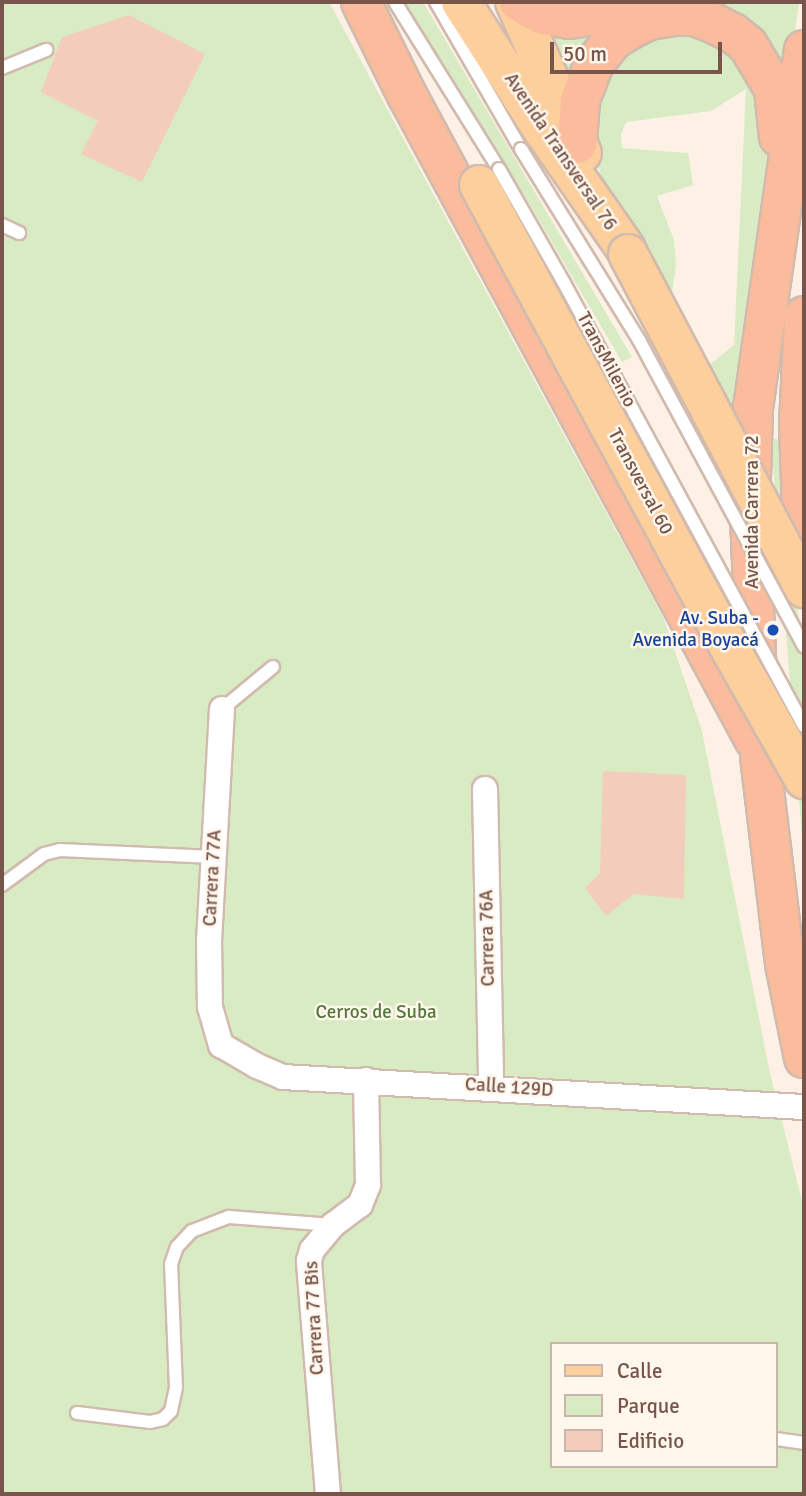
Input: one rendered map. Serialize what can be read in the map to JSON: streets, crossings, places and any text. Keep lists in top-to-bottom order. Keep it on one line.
{"streets":{"highway":["Avenida Carrera 72"],"main road":["Avenida Transversal 76","Transversal 60"],"street":["Carrera 77A","Carrera 76A","Calle 129D","Carrera 77 Bis"],"lane":["TransMilenio"]},"crossings":[["TransMilenio","Transversal 60"],["Transversal 60","Avenida Carrera 72"],["Carrera 77A","Calle 129D"],["Carrera 76A","Calle 129D"],["Calle 129D","Carrera 77 Bis"]],"parks":["Cerros de Suba"],"places":["Av. Suba - Avenida Boyacá"],"legend":["Calle","Parque","Edificio"],"scale_bar":"50 m"}
